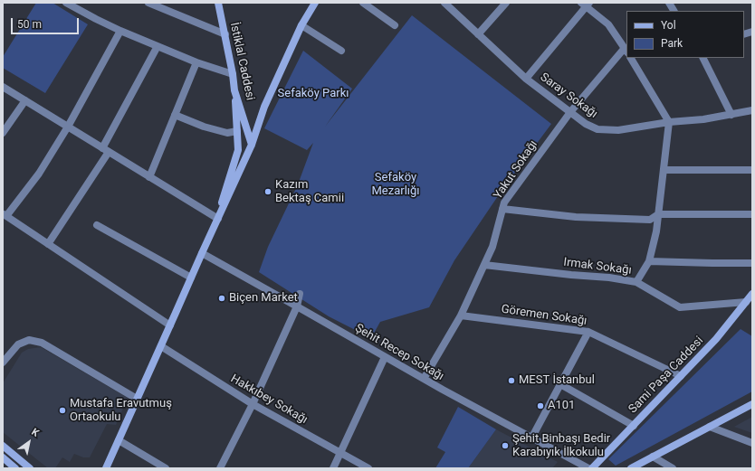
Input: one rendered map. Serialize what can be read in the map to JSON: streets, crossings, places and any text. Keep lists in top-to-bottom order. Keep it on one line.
{"streets":{"street":["İstiklal Caddesi","Saray Sokağı","Yakut Sokağı","Irmak Sokağı","Göremen Sokağı","Şehit Recep Sokağı","Sami Paşa Caddesi","Hakkıbey Sokağı"]},"crossings":[["Saray Sokağı","Yakut Sokağı"],["Yakut Sokağı","Irmak Sokağı"],["Yakut Sokağı","Göremen Sokağı"],["Yakut Sokağı","Şehit Recep Sokağı"],["Irmak Sokağı","Sami Paşa Caddesi"],["Göremen Sokağı","Sami Paşa Caddesi"]],"parks":["Sefaköy Parkı","Sefaköy Mezarlığı"],"places":["Kazım Bektaş Camii","Biçen Market","MEST İstanbul","A101","Mustafa Eravutmuş Ortaokulu","Şehit Binbaşı Bedir Karabıyık İlkokulu"],"legend":["Yol","Park"],"scale_bar":"50 m","north":"top right"}
